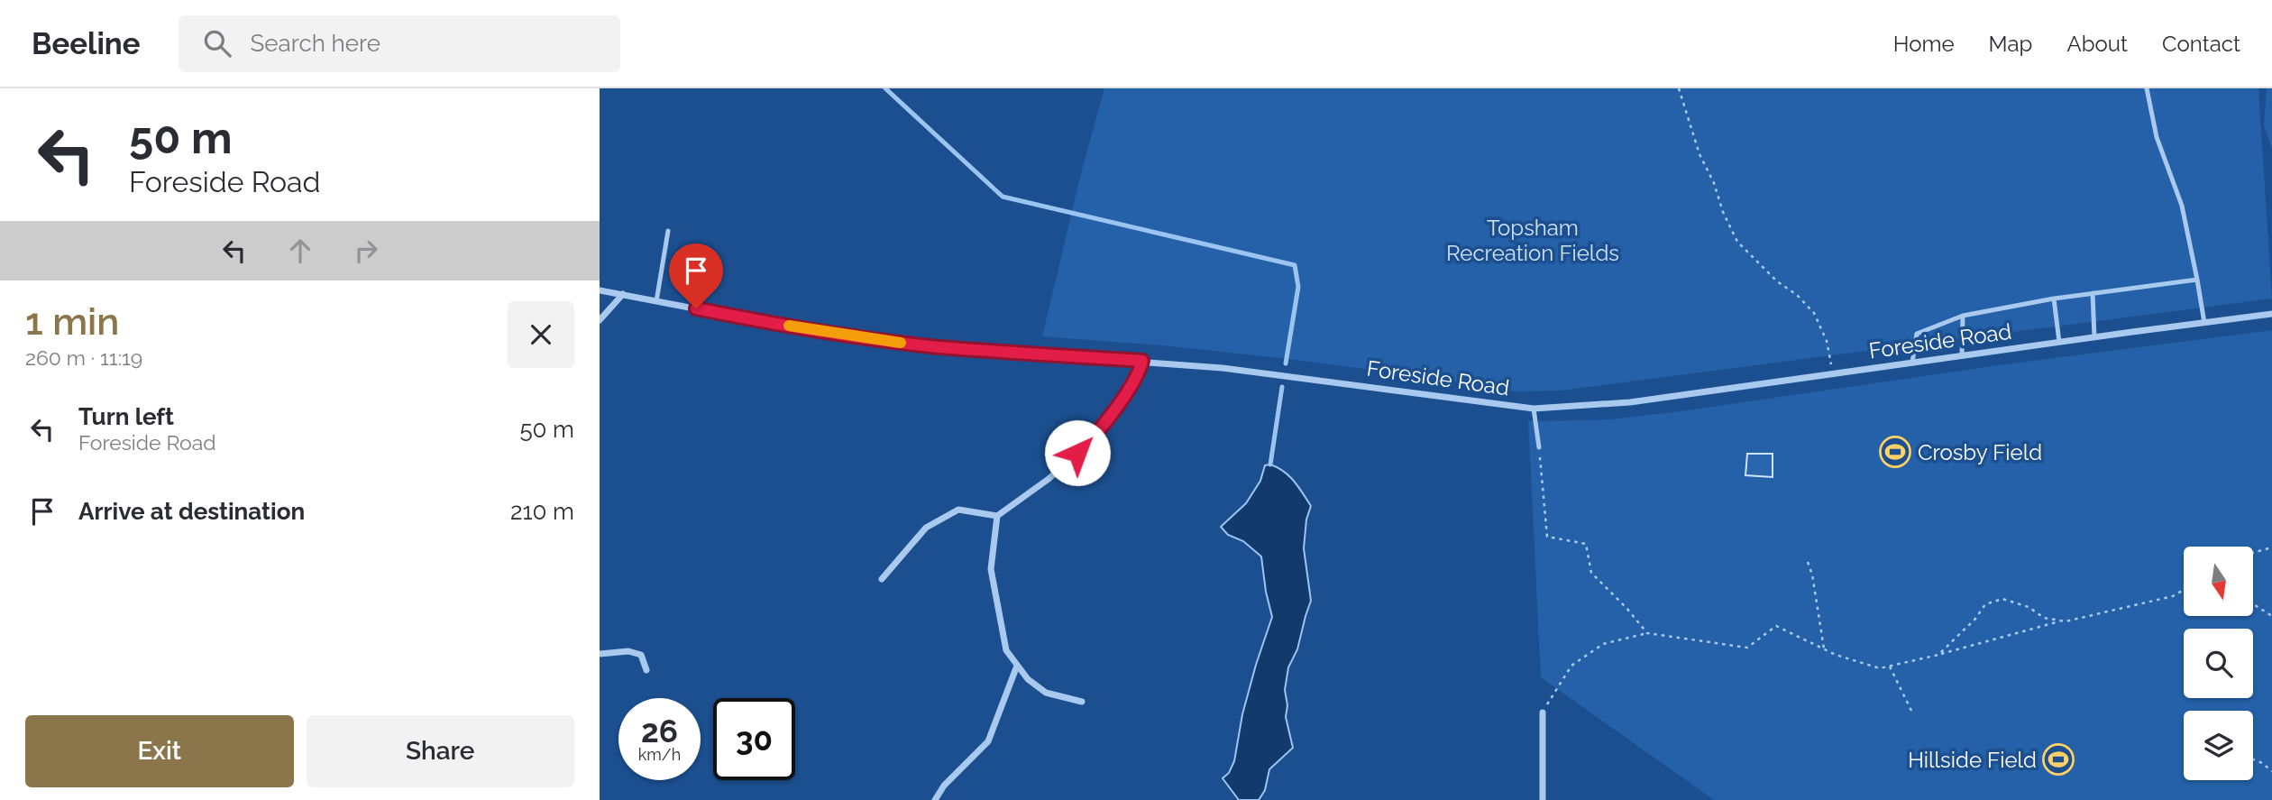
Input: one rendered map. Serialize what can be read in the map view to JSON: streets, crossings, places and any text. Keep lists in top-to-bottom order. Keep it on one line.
{"streets":{"street":["Foreside Road"]},"parks":["Topsham Recreation Fields"],"places":{"sports":["Crosby Field","Hillside Field"]},"north":"bottom","page":{"header":"Beeline","search":"Search here","nav":["Home","Map","About","Contact"],"turn":["50 m","Foreside Road"],"heading":["1 min","260 m · 11:19"],"list":[{"name":"Turn left","note":"Foreside Road","value":"50 m"},{"name":"Arrive at destination","value":"210 m"}],"speed":"26 km/h","limit":"30","buttons":["Exit","Share"]}}
